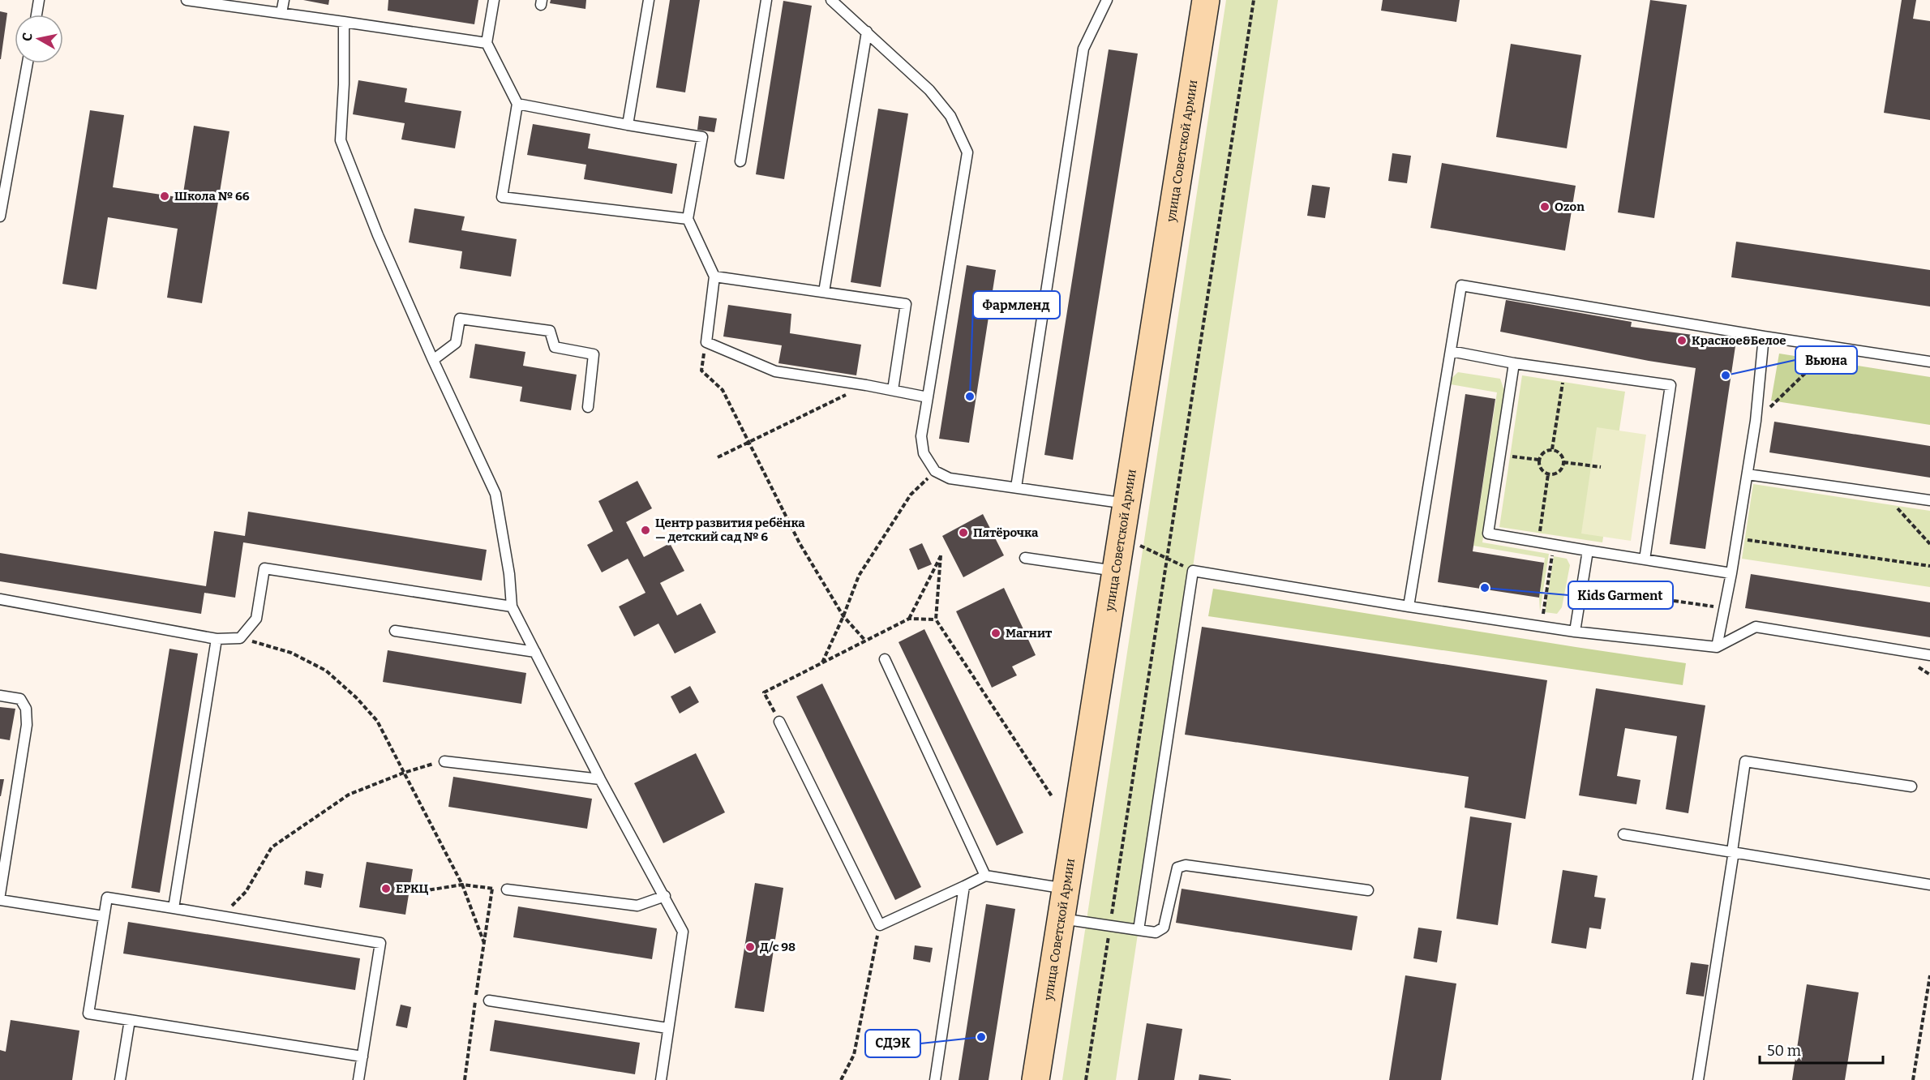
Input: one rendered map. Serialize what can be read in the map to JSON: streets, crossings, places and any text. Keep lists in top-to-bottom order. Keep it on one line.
{"streets":{"main road":["улица Советской Армии"]},"places":["Школа № 66","Ozon","Красное&Белое","Вьюна","Фармленд","Центр развития ребёнка — детский сад № 6","Пятёрочка","Kids Garment","Магнит","ЕРКЦ","Д/с 98","СДЭК"],"scale_bar":"50 m","north":"left"}
